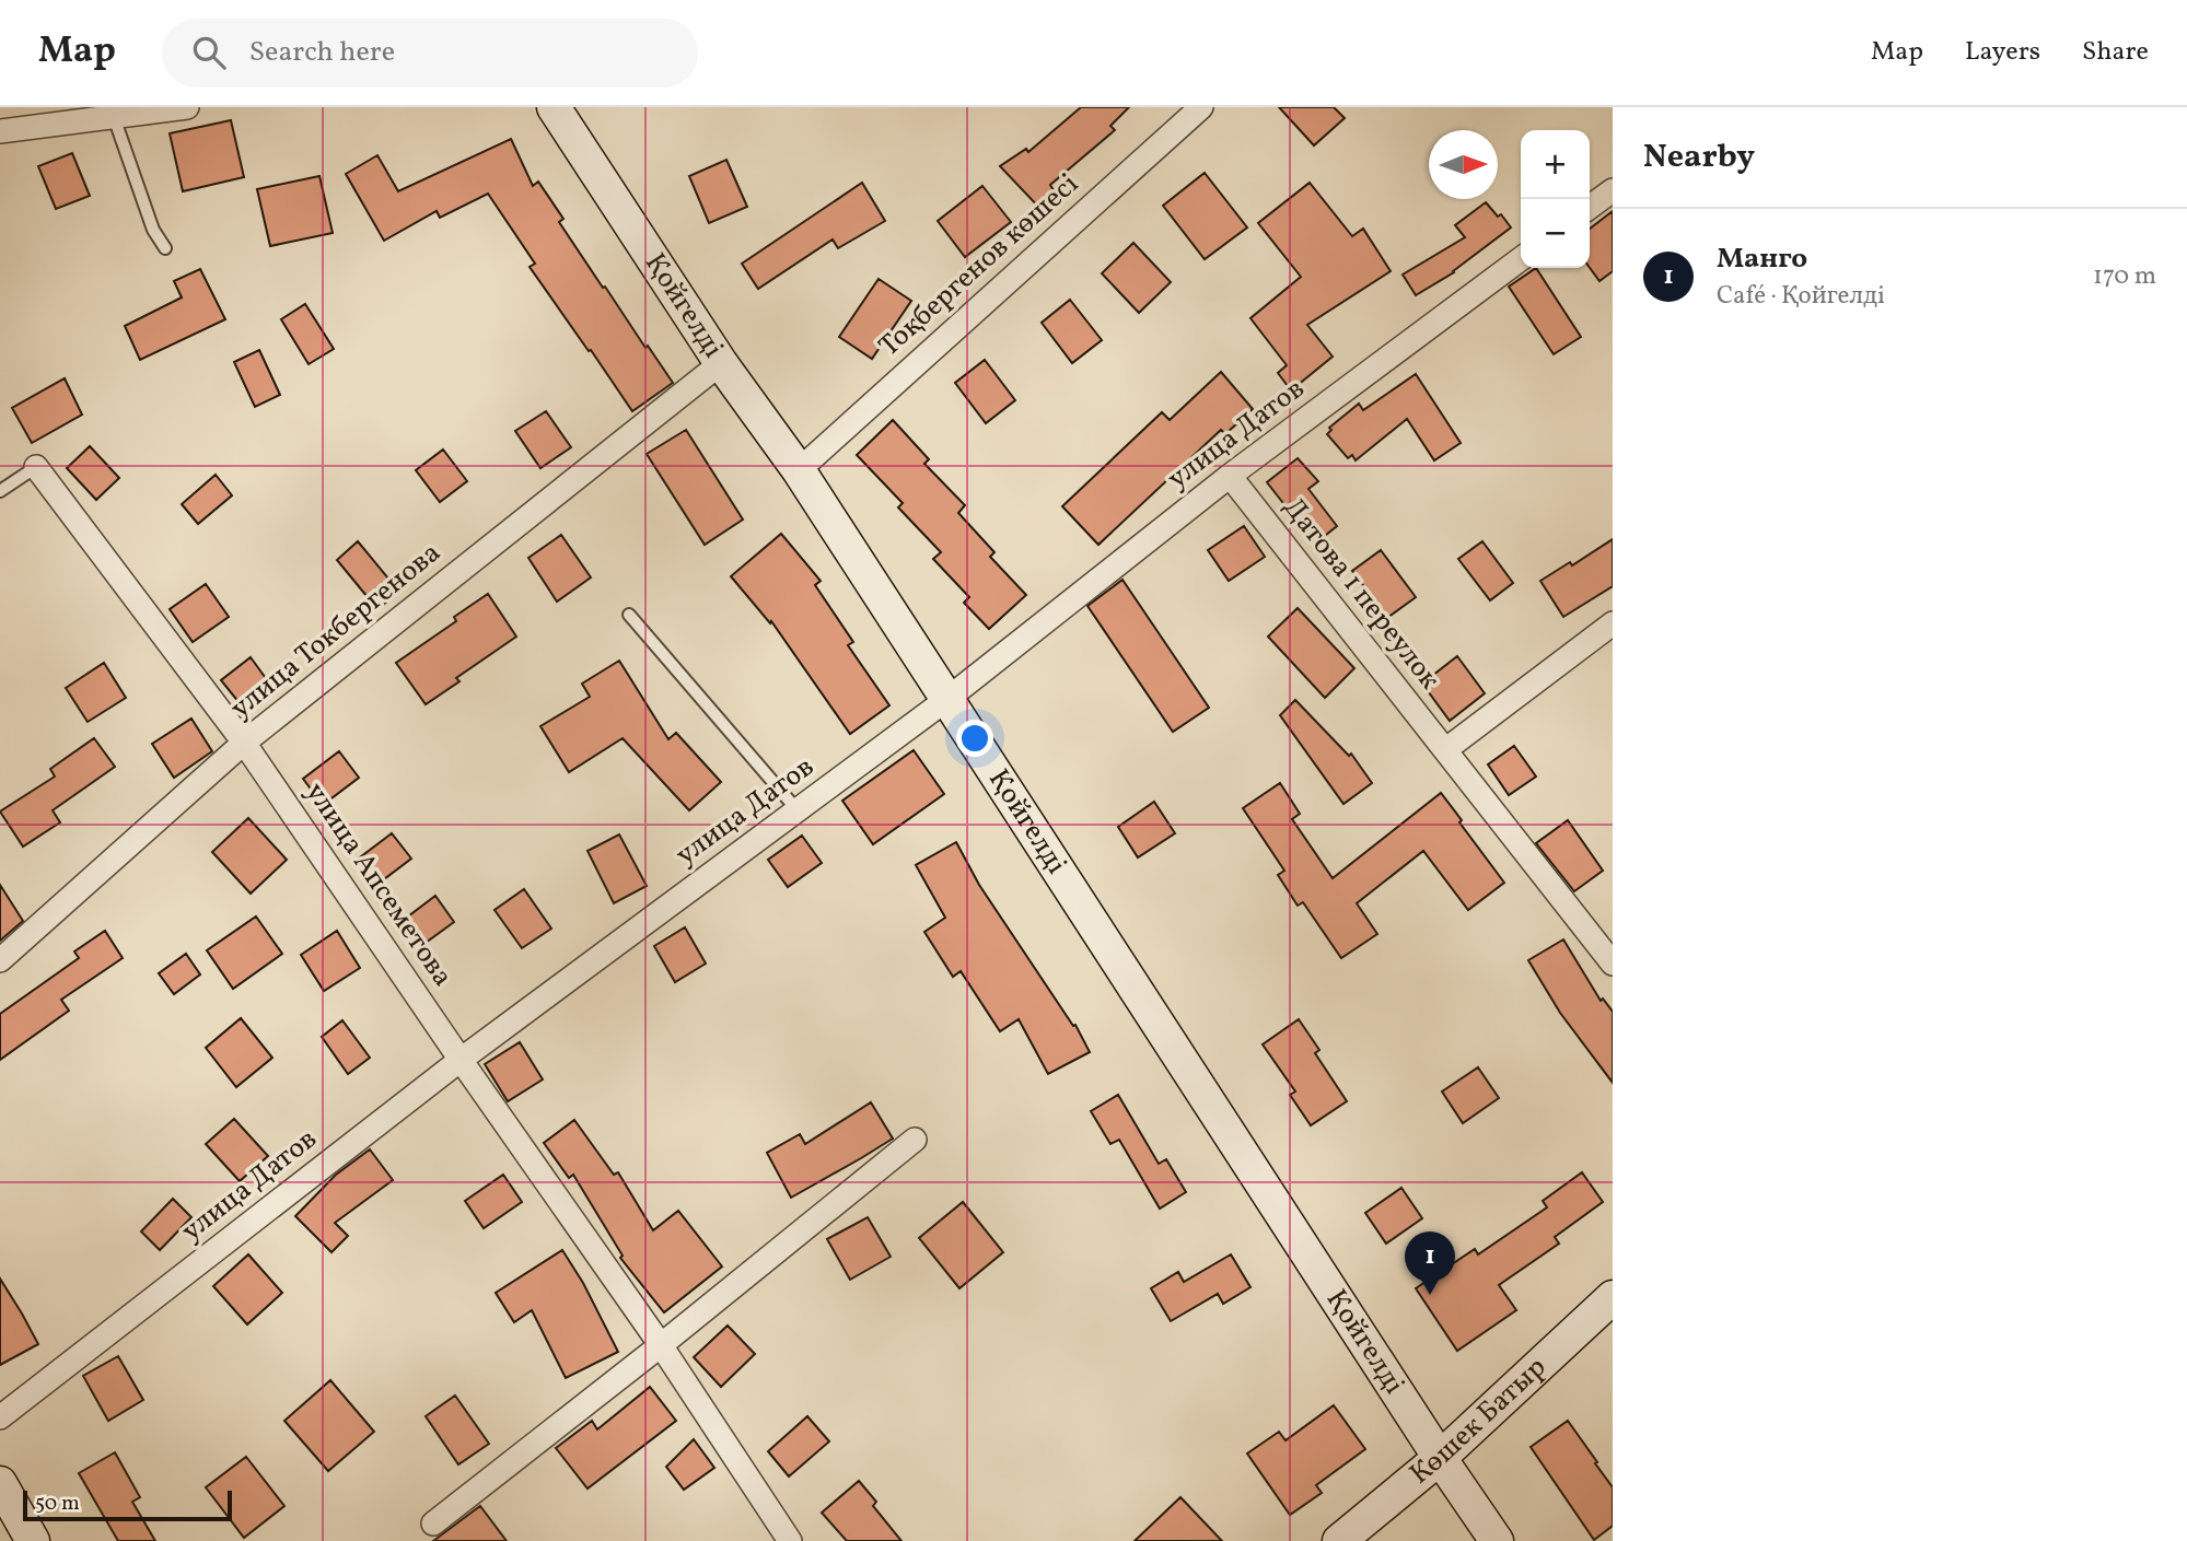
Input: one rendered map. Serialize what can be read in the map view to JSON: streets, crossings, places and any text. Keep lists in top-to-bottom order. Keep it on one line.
{"streets":{"street":["Тоқбергенов көшесі","Қойгелді","улица Датов","Датова 1 переулок","улица Токбергенова","улица Апсеметова","Көшек Батыр"]},"crossings":[["Тоқбергенов көшесі","Қойгелді"],["Қойгелді","улица Датов"],["Қойгелді","улица Токбергенова"],["Қойгелді","Көшек Батыр"],["улица Датов","Датова 1 переулок"],["улица Датов","улица Апсеметова"],["улица Токбергенова","улица Апсеметова"]],"scale_bar":"50 m","north":"right","page":{"header":"Map","search":"Search here","nav":["Map","Layers","Share"],"heading":"Nearby","map_buttons":["+","−"],"list":[{"mark":"1","name":"Манго","note":"Café · Қойгелді","value":"170 m"}],"pins":"1","scale":"50 m"}}
